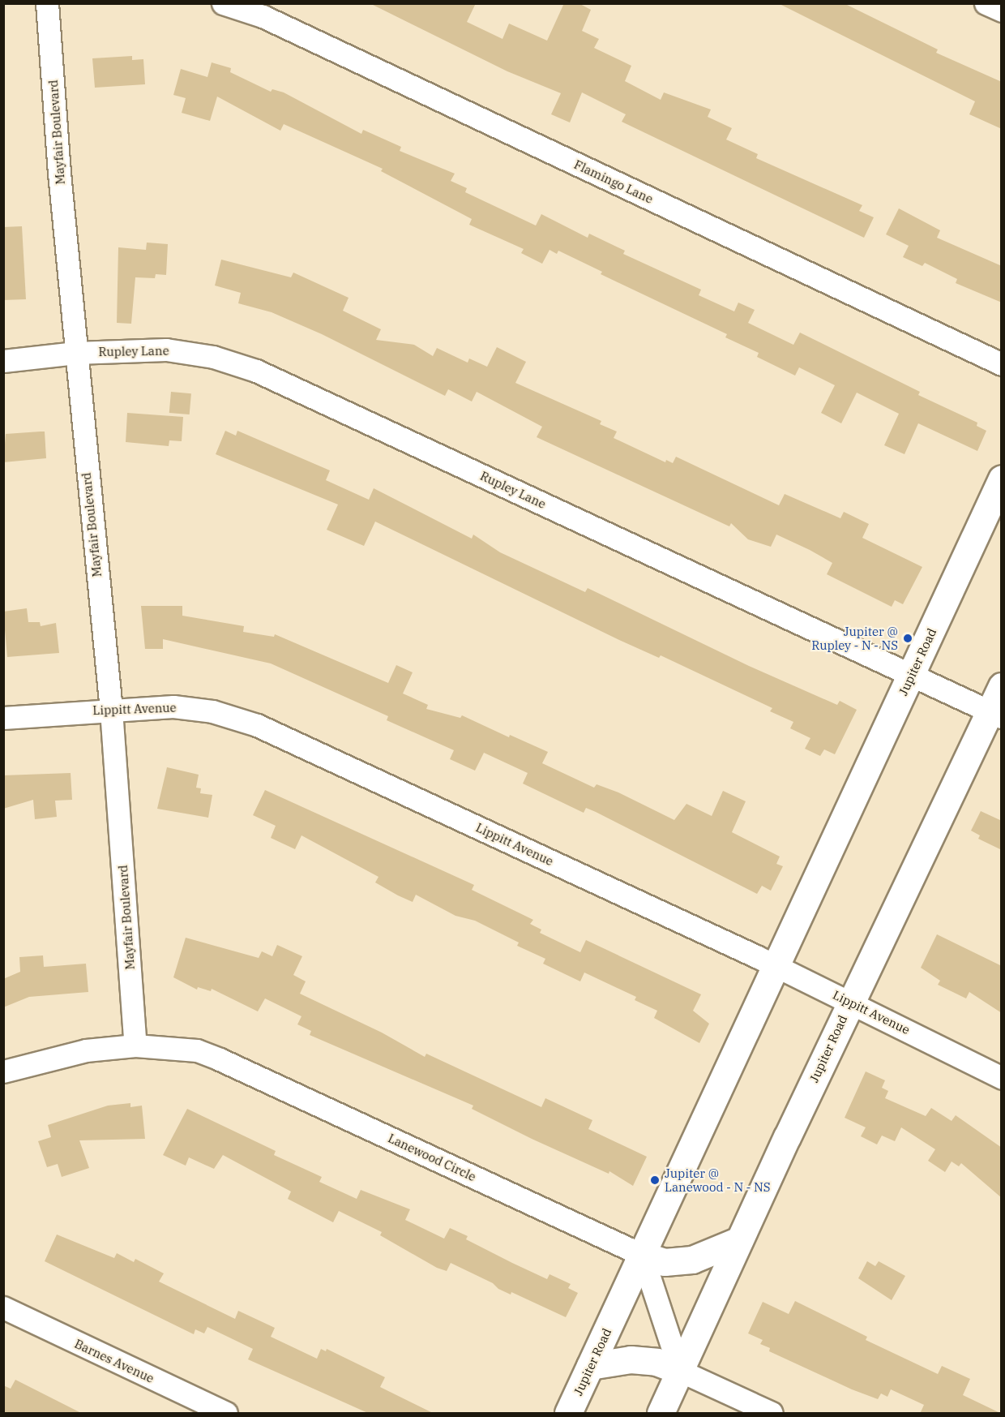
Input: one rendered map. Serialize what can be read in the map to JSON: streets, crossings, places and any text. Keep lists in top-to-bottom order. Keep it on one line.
{"streets":{"main road":["Jupiter Road"],"street":["Mayfair Boulevard","Flamingo Lane","Rupley Lane","Lippitt Avenue","Lanewood Circle","Barnes Avenue"]},"crossings":[["Mayfair Boulevard","Rupley Lane"],["Mayfair Boulevard","Lippitt Avenue"],["Mayfair Boulevard","Lanewood Circle"],["Rupley Lane","Jupiter Road"],["Jupiter Road","Lippitt Avenue"],["Jupiter Road","Lanewood Circle"]],"places":["Jupiter @ Rupley - N - NS","Jupiter @ Lanewood - N - NS"]}
